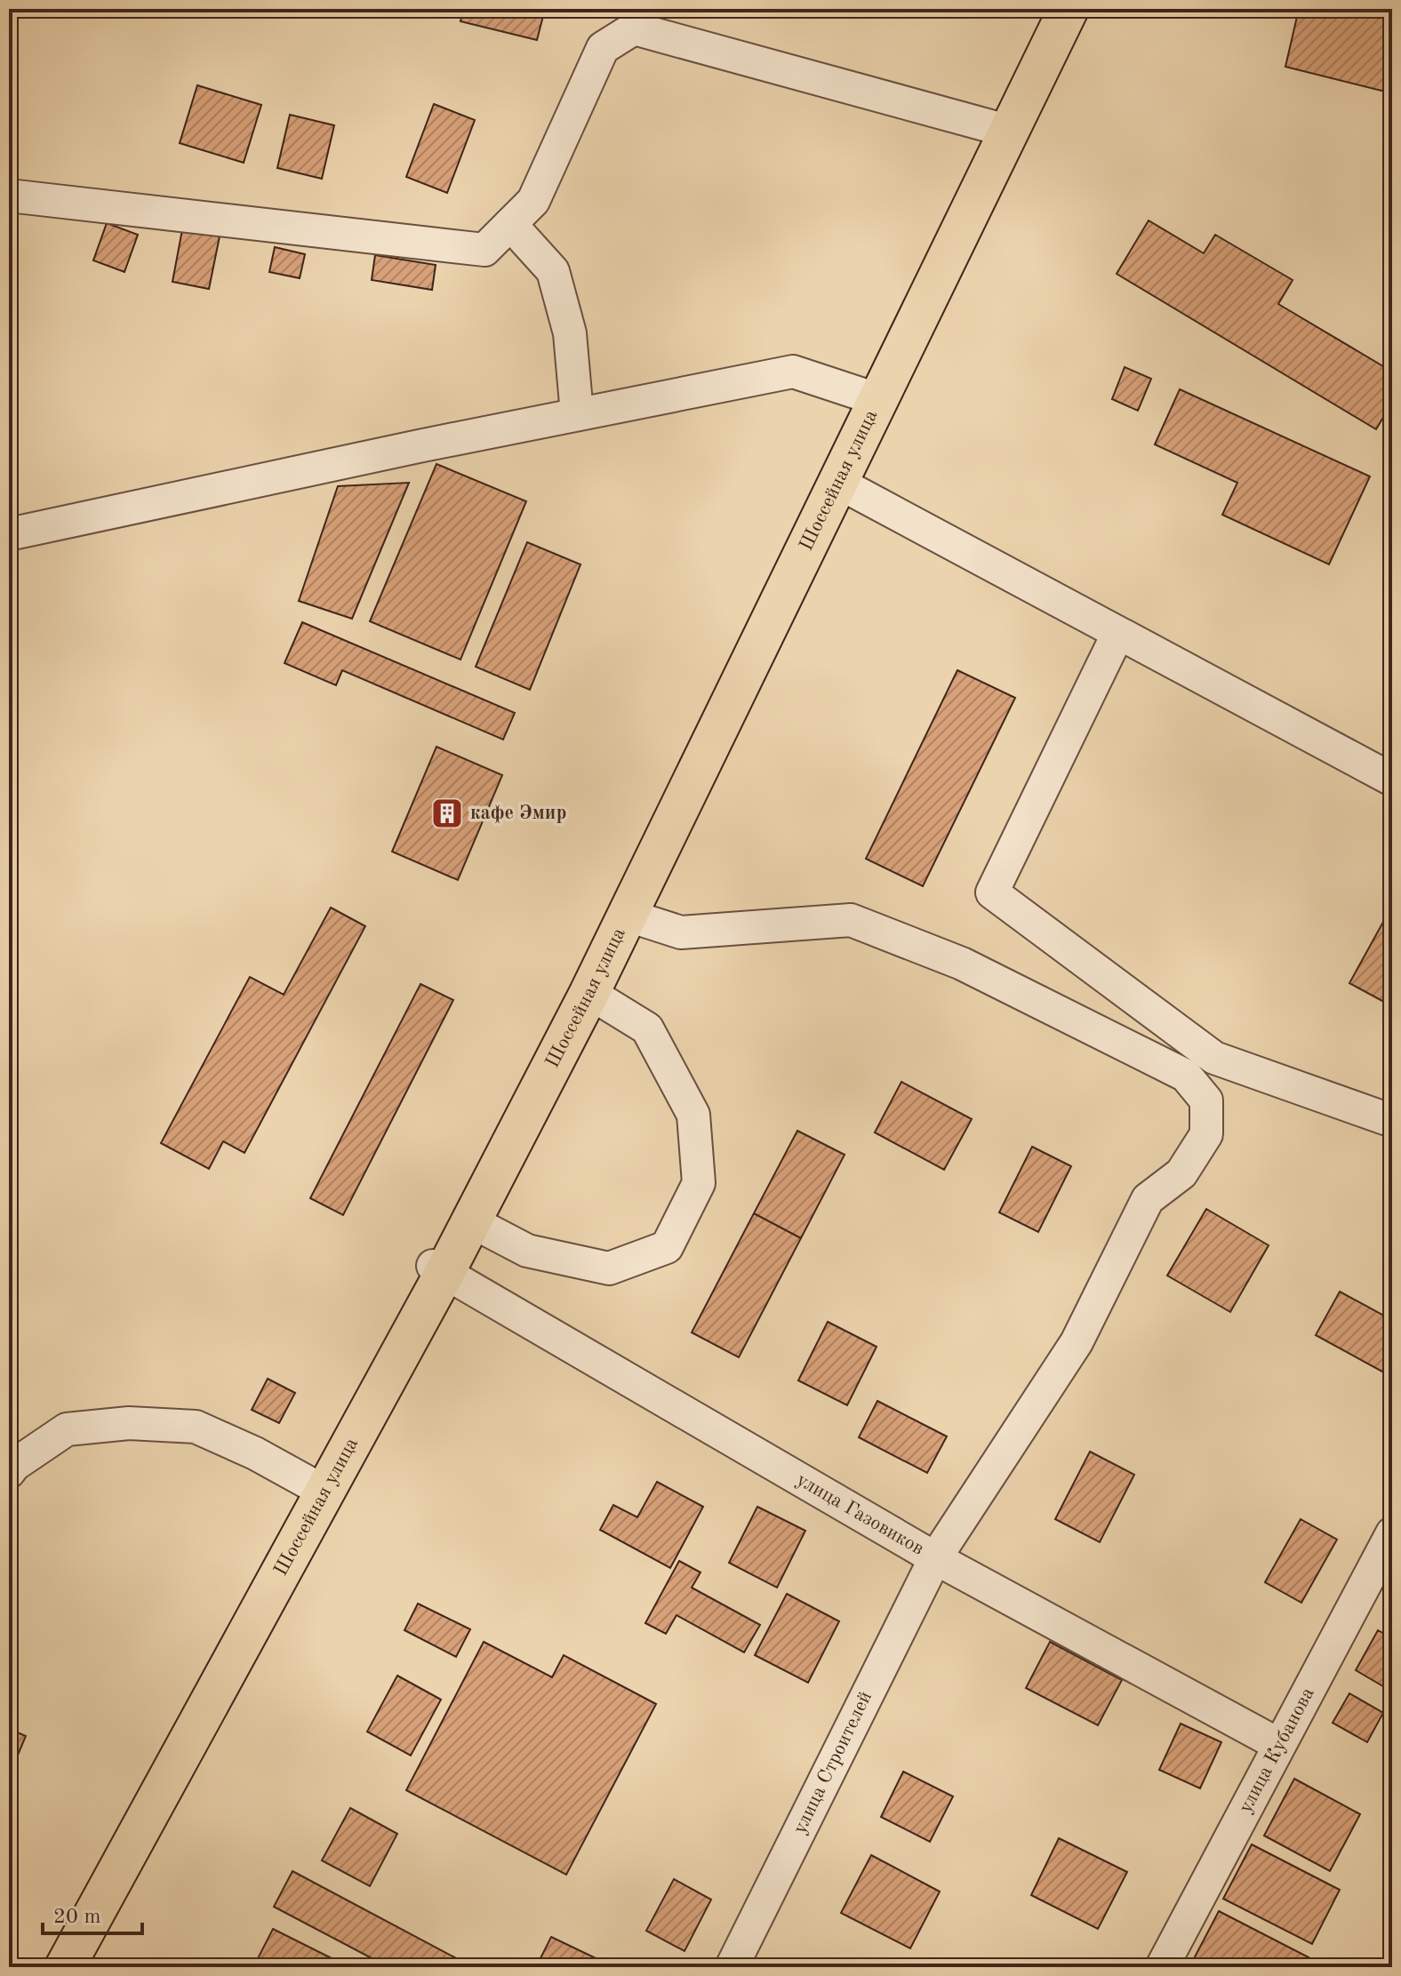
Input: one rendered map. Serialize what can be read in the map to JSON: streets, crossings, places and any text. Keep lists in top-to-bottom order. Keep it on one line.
{"streets":{"main road":["Шоссейная улица"],"street":["улица Газовиков","улица Кубанова","улица Строителей"]},"crossings":[["Шоссейная улица","улица Газовиков"],["Шоссейная улица","улица Строителей"],["улица Газовиков","улица Кубанова"],["улица Газовиков","улица Строителей"]],"places":{"building":["кафе Эмир"]},"scale_bar":"20 m"}
